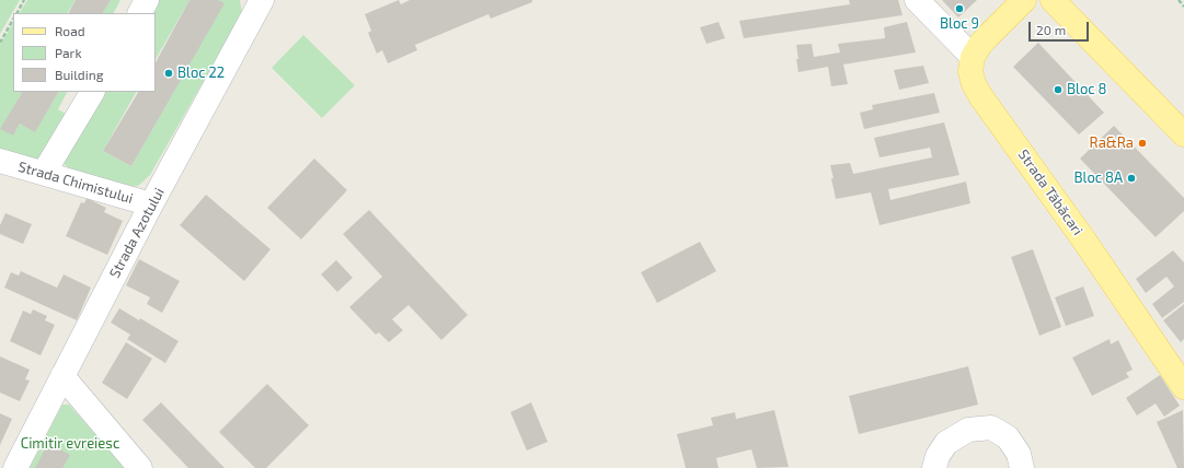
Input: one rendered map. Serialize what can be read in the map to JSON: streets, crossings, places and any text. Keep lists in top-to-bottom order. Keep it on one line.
{"streets":{"main road":["Strada Tăbăcari"],"street":["Strada Chimistului","Strada Azotului"]},"crossings":[["Strada Chimistului","Strada Azotului"]],"parks":["Cimitir evreiesc"],"places":["Bloc 9","Bloc 22","Bloc 8","Ra&Ra","Bloc 8A"],"legend":["Road","Park","Building"],"scale_bar":"20 m"}
